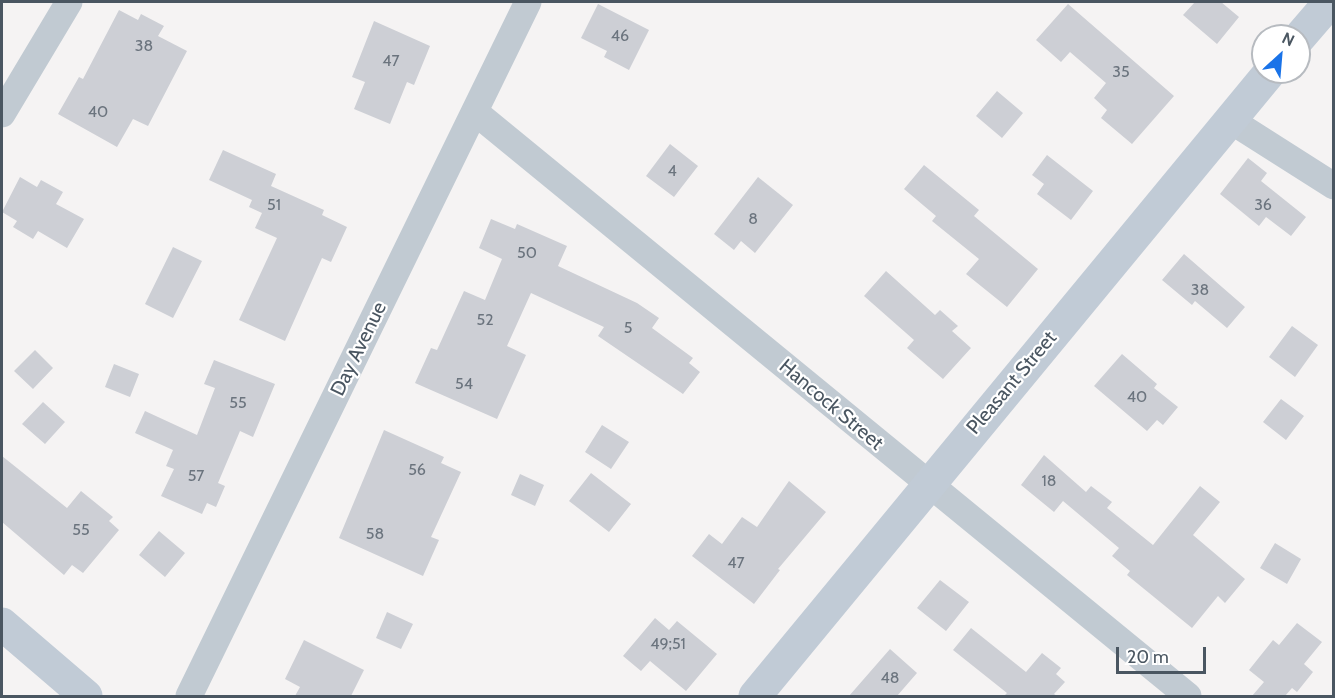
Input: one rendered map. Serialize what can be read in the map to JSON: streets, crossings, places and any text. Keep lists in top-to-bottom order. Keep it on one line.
{"streets":{"street":["Day Avenue","Pleasant Street","Hancock Street"]},"crossings":[["Day Avenue","Hancock Street"],["Pleasant Street","Hancock Street"]],"house_numbers":["46","38","47","35","40","4","51","36","8","50","38","52","5","54","40","55","56","57","18","55","58","47","49;51","48"],"scale_bar":"20 m","north":"top right"}
